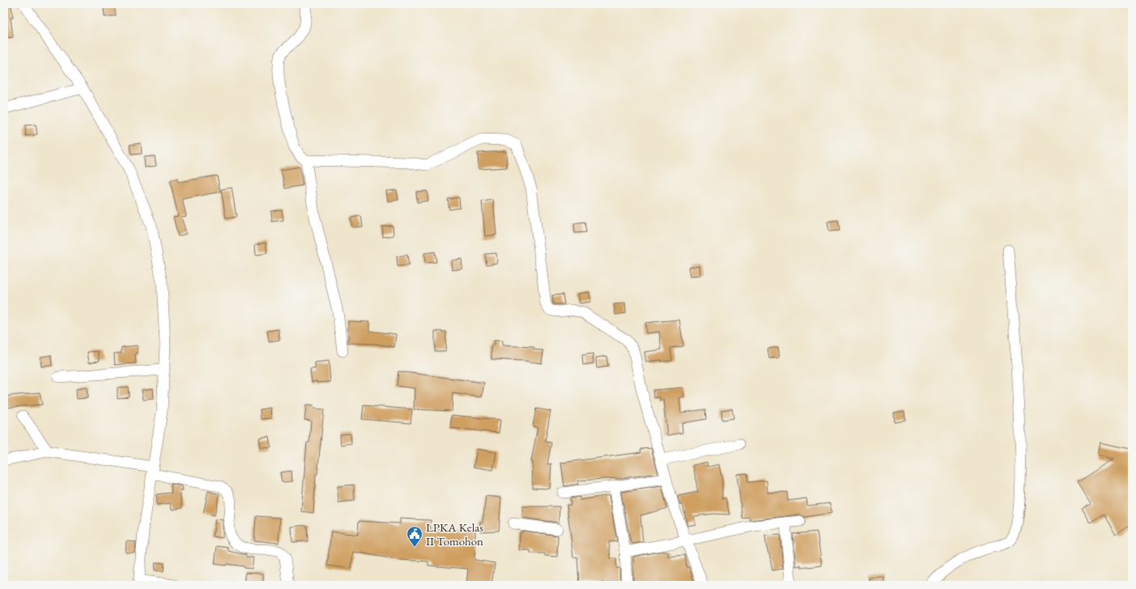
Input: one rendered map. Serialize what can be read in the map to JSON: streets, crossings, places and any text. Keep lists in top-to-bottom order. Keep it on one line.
{"places":{"public building":["LPKA Kelas II Tomohon"]}}
